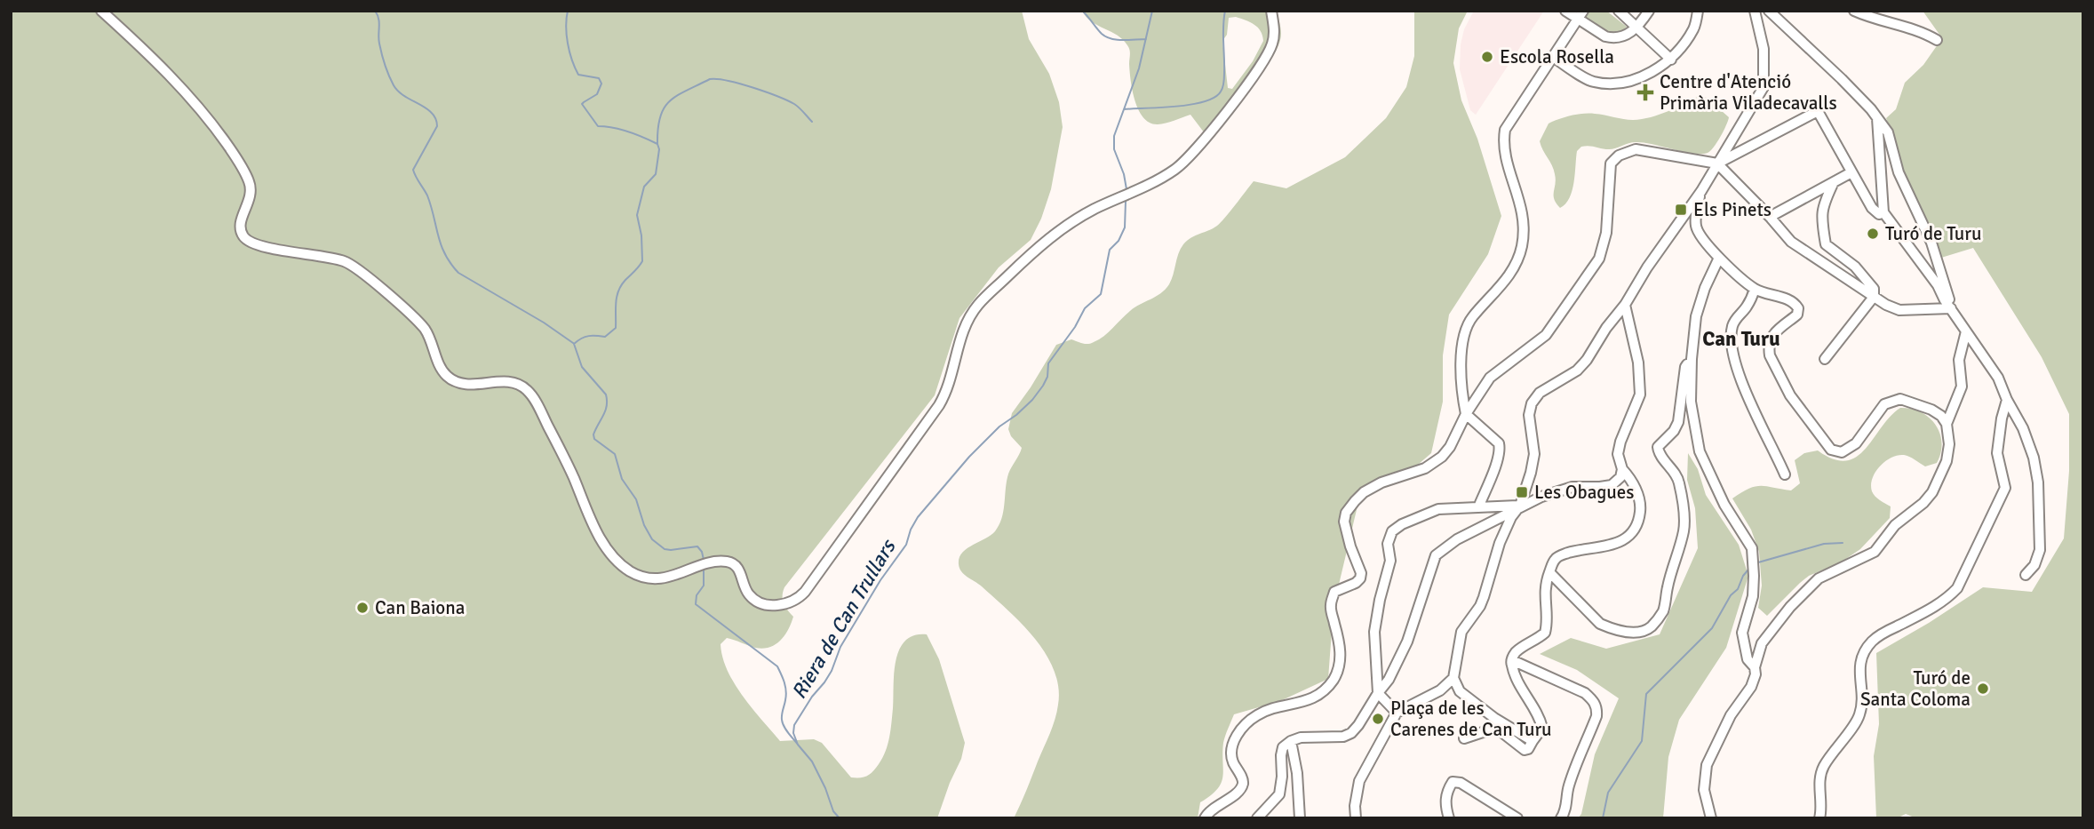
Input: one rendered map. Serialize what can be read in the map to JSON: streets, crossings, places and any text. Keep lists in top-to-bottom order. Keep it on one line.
{"districts":["Can Turu"],"water":["Riera de Can Trullars"],"places":{"other":["Escola Rosella","Turó de Turu","Can Baiona","Turó de Santa Coloma","Plaça de les Carenes de Can Turu"],"health":["Centre d'Atenció Primària Viladecavalls"],"transit":["Els Pinets","Les Obagues"]}}
